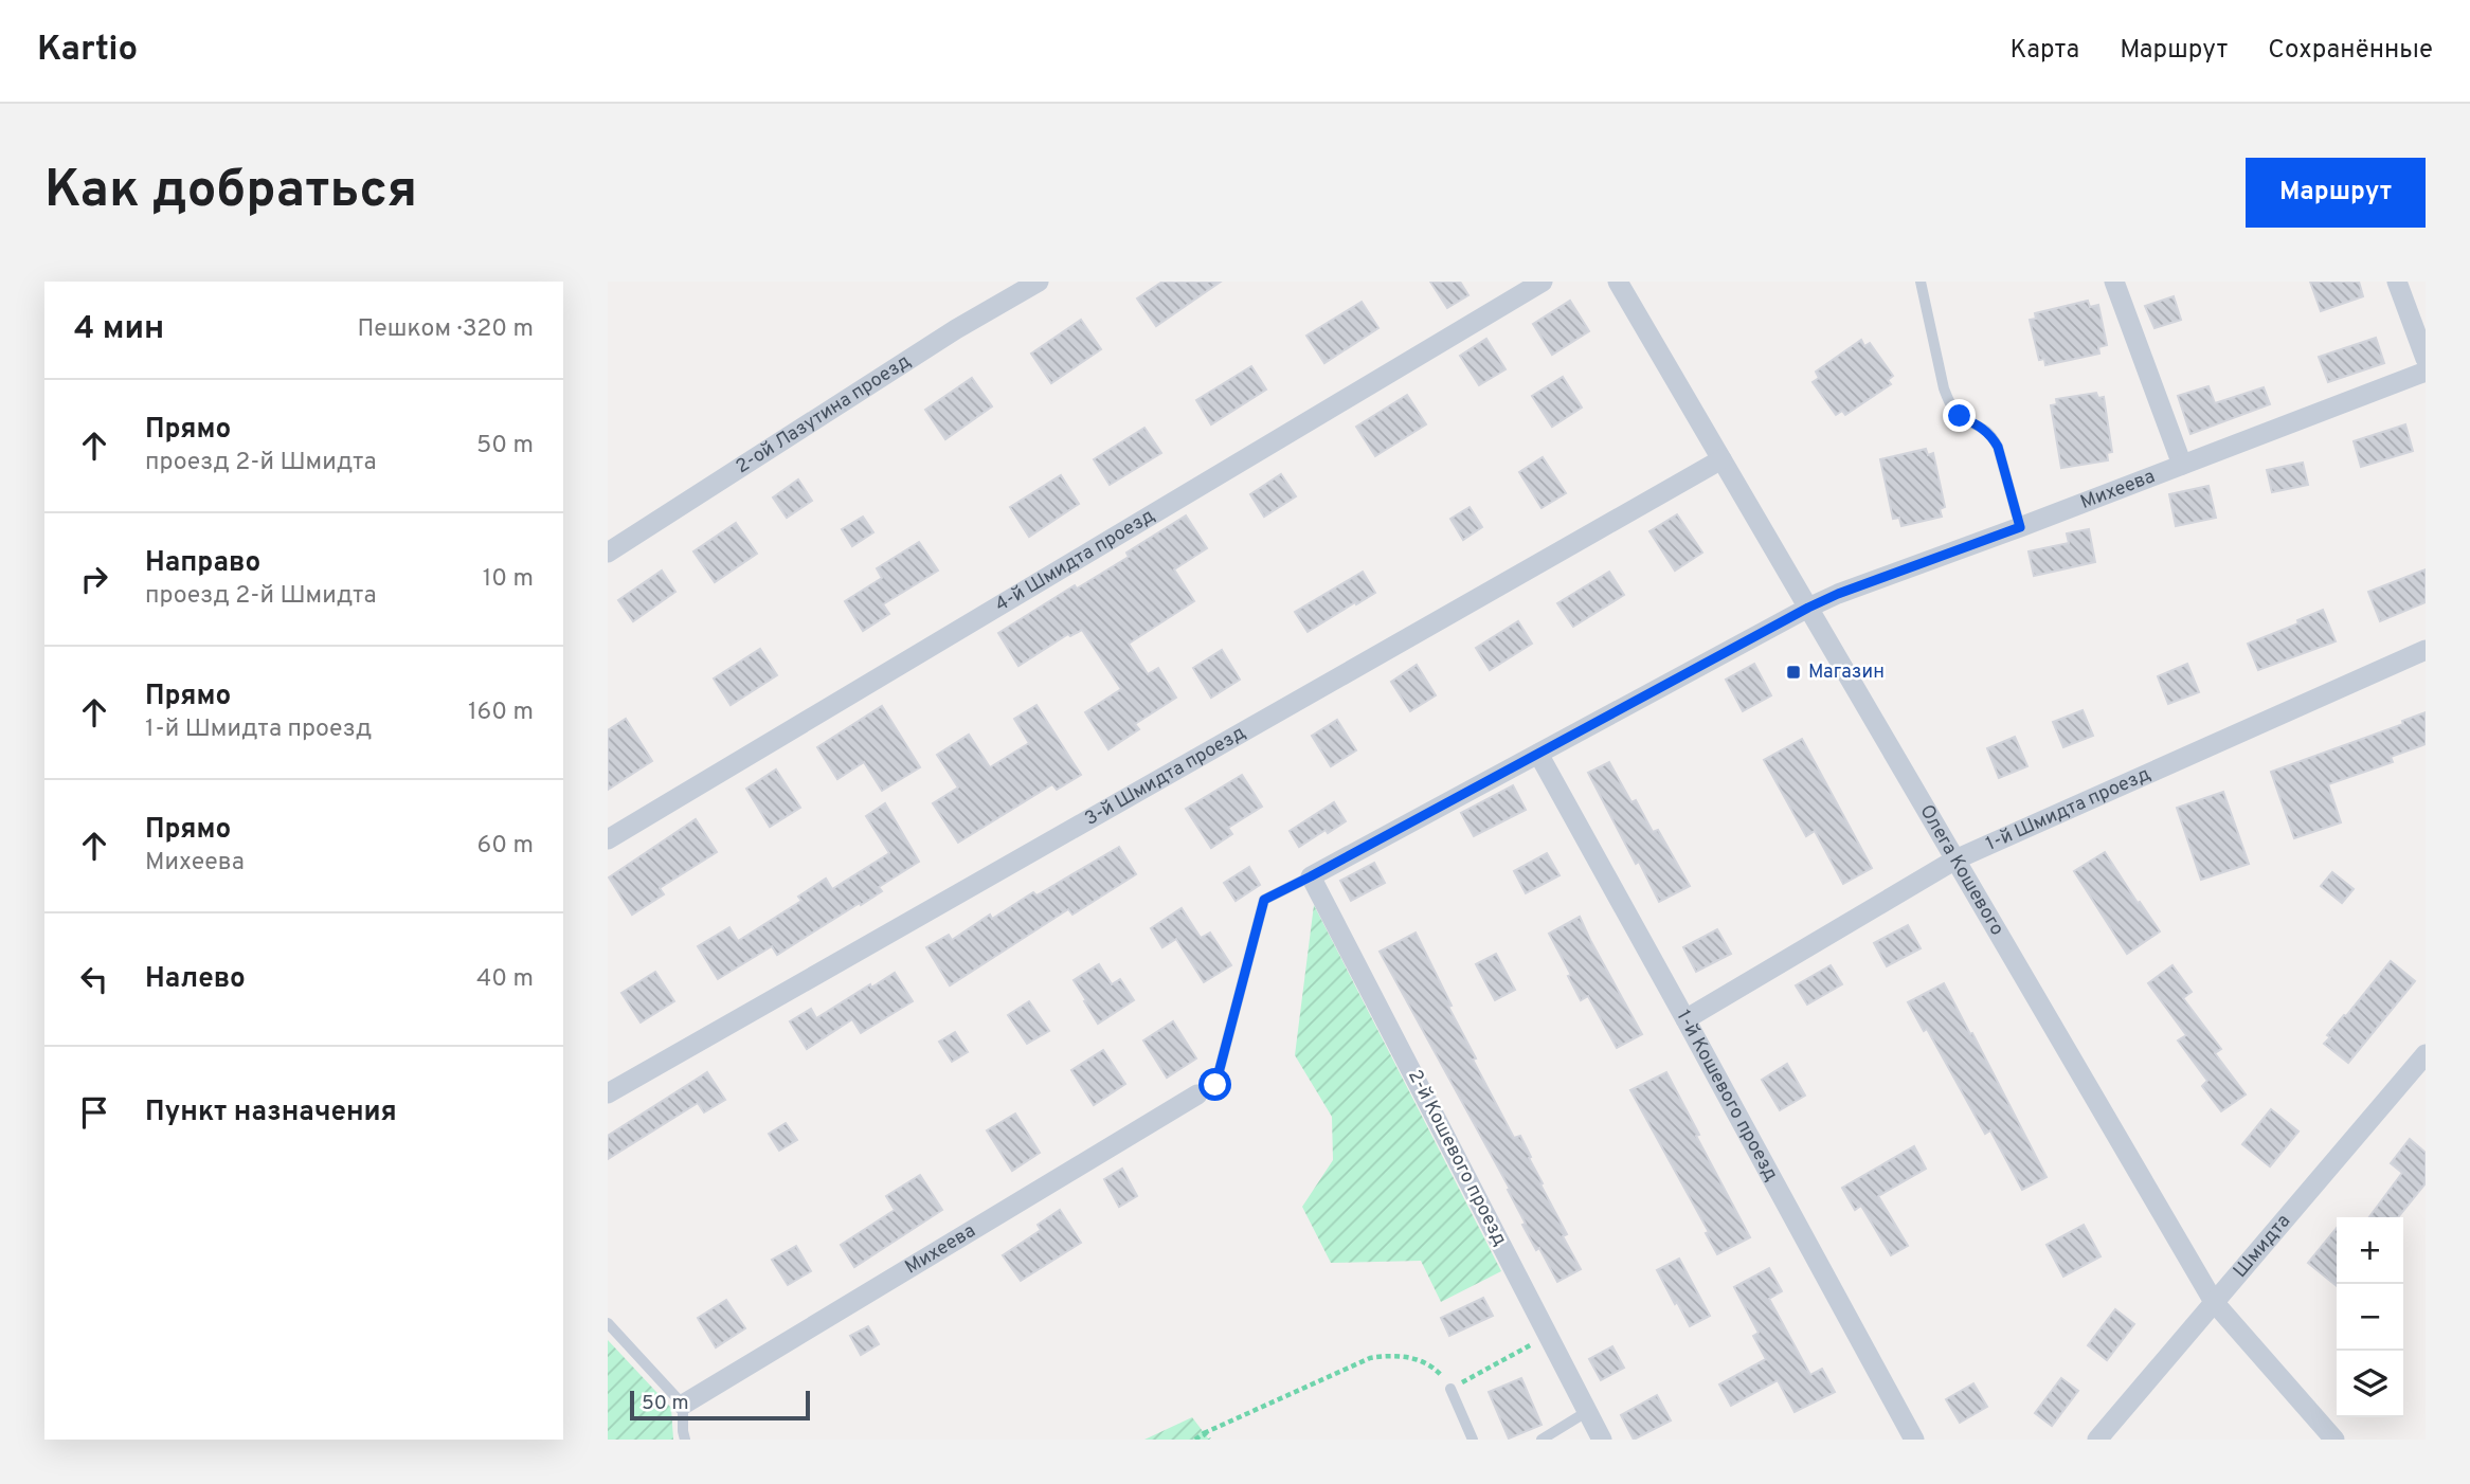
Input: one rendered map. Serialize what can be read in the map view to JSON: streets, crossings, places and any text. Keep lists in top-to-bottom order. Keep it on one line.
{"streets":{"street":["2-ой Лазутина проезд","Михеева","4-й Шмидта проезд","3-й Шмидта проезд","1-й Шмидта проезд","Олега Кошевого","1-й Кошевого проезд","2-й Кошевого проезд","Шмидта"]},"crossings":[["Михеева","Олега Кошевого"],["3-й Шмидта проезд","Олега Кошевого"],["1-й Шмидта проезд","Олега Кошевого"],["1-й Шмидта проезд","1-й Кошевого проезд"],["Олега Кошевого","Шмидта"]],"places":{"transit":["Магазин"]},"scale_bar":"50 m","page":{"header":"Kartio","nav":["Карта","Маршрут","Сохранённые"],"buttons":"Маршрут","title":"Как добраться","heading":["4 мин","Пешком · 320 m"],"list":[["Прямо","проезд 2-й Шмидта","50 m"],["Направо","проезд 2-й Шмидта","10 m"],["Прямо","1-й Шмидта проезд","160 m"],["Прямо","Михеева","60 m"],["Налево","40 m"],"Пункт назначения"],"map_buttons":["+","−"],"scale":"50 m"}}
